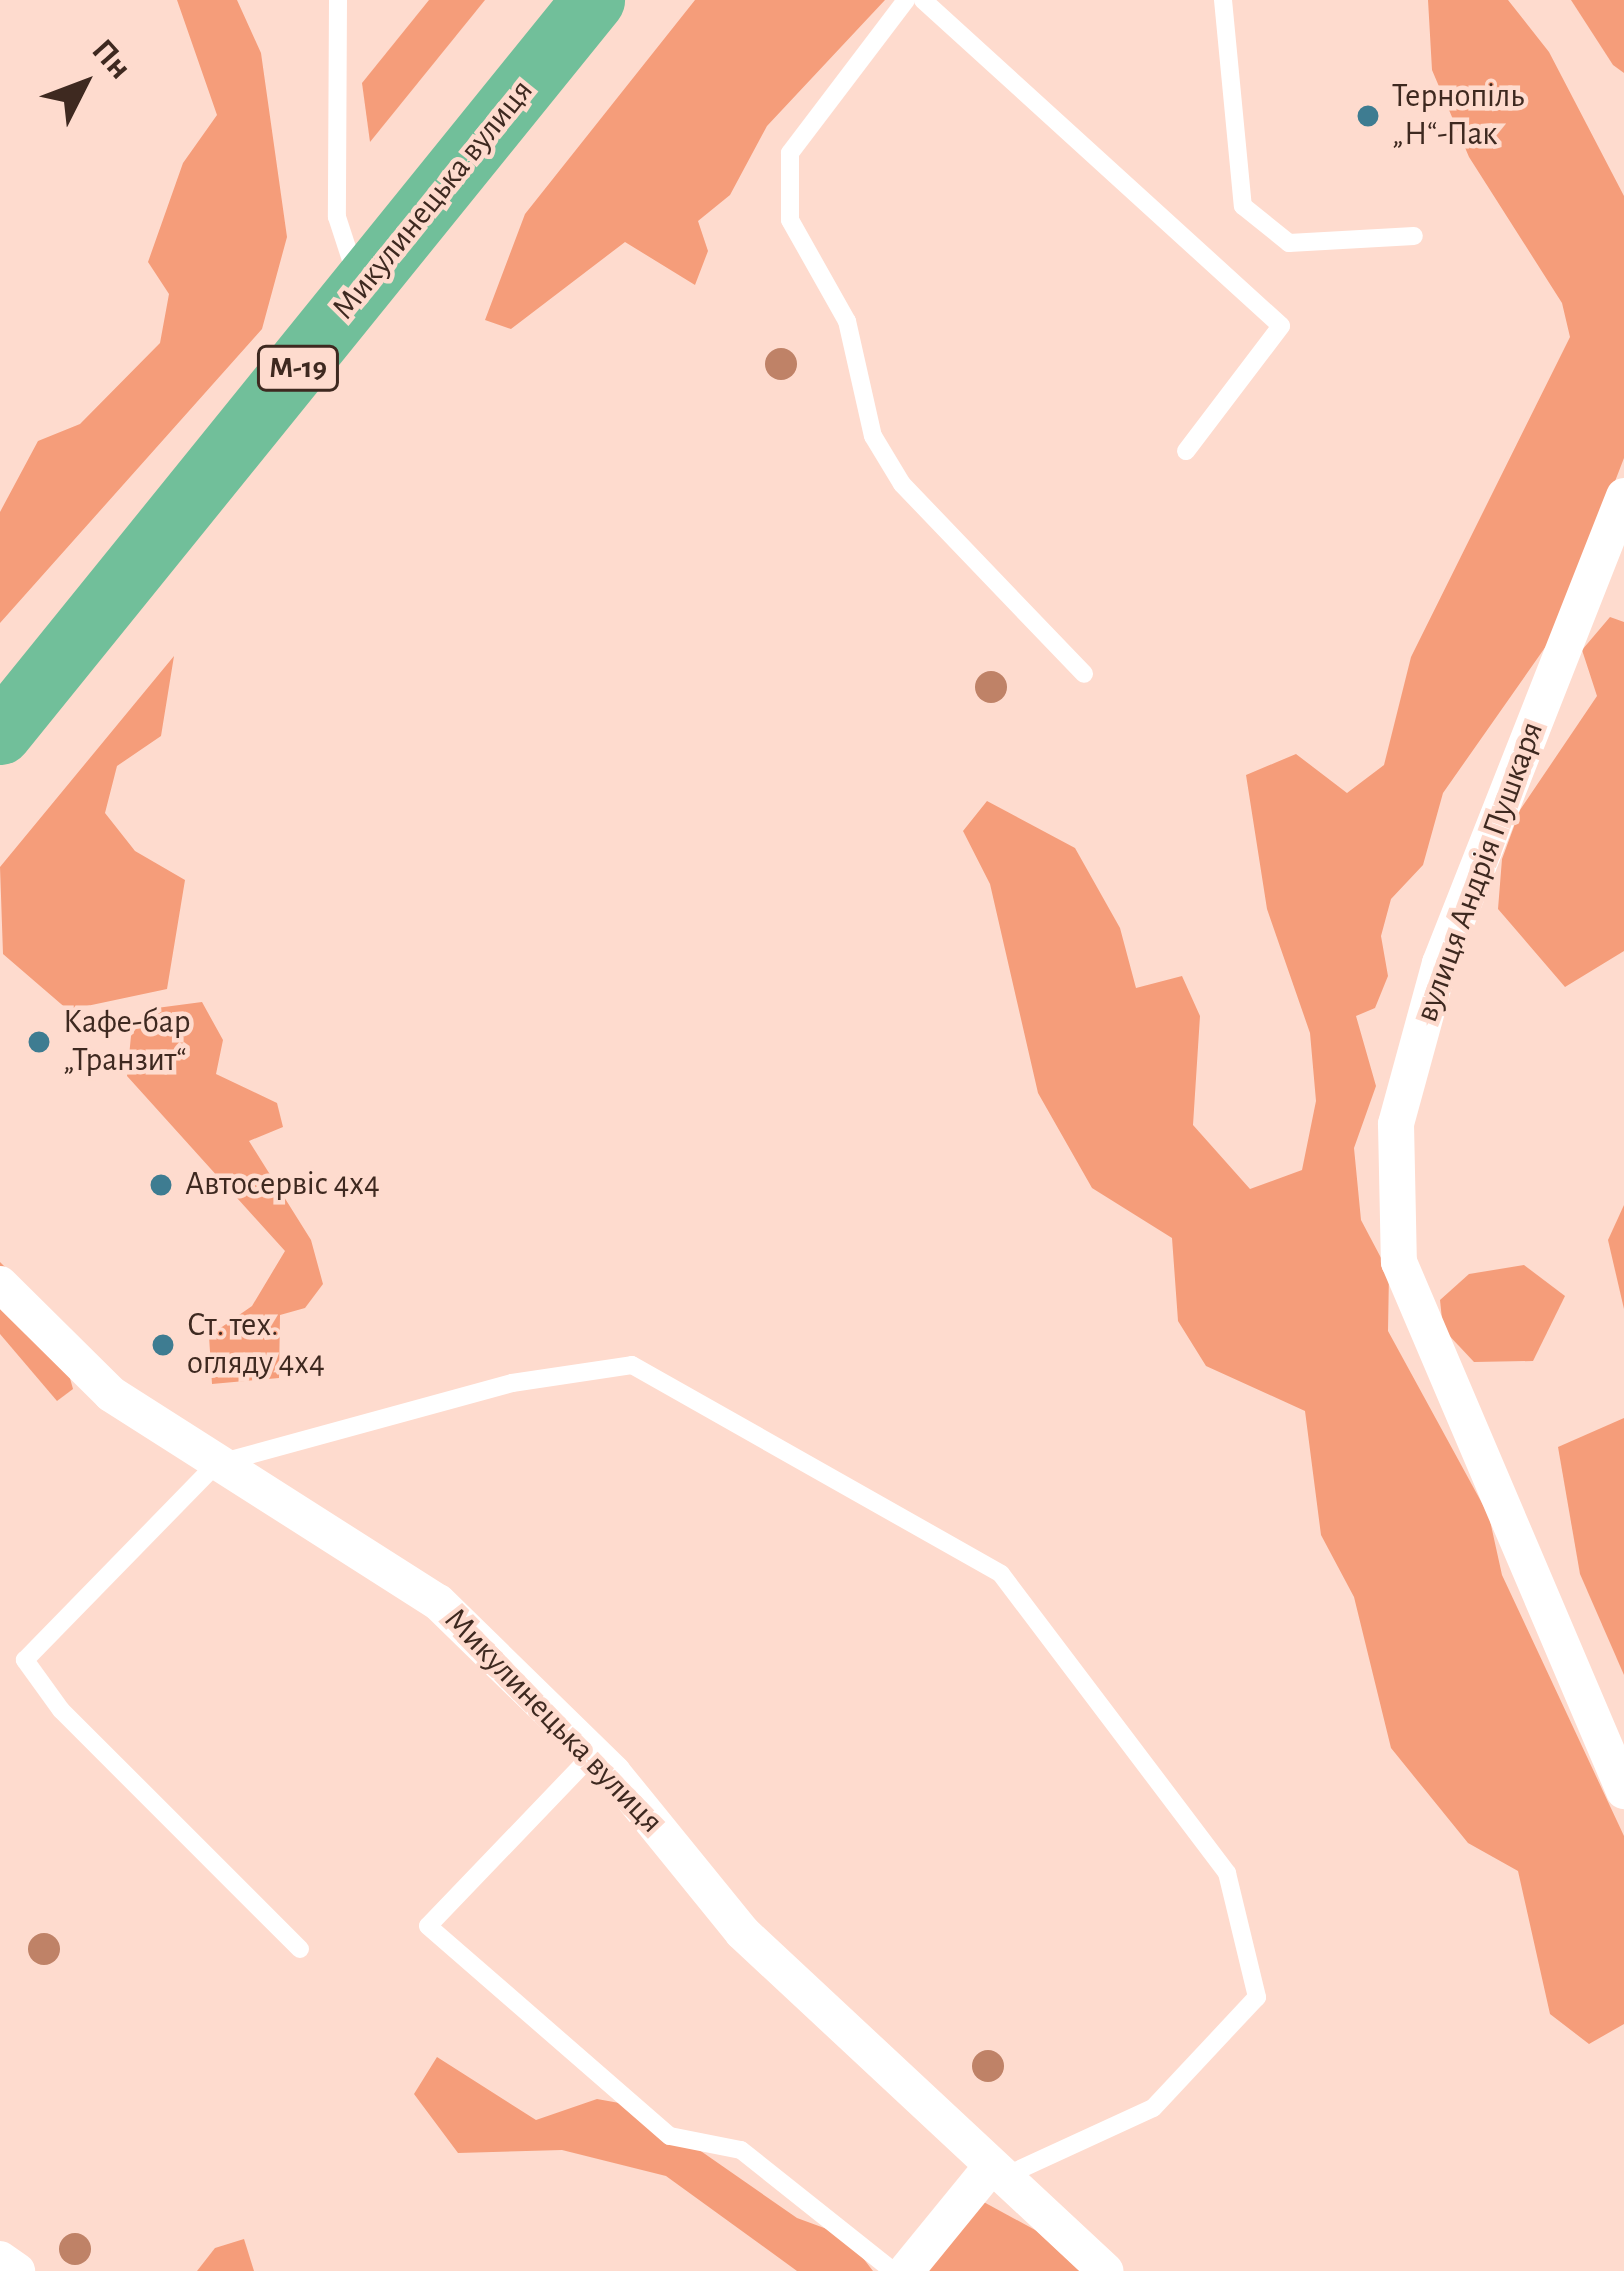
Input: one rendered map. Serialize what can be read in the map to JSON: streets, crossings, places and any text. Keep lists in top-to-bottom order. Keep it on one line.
{"streets":{"highway":["Микулинецька вулиця","М-19"],"street":["вулиця Андрія Пушкаря"]},"places":["Тернопіль „Н“-Пак","Кафе-бар „Транзит“","Автосервіс 4х4","Ст. тех. огляду 4х4"],"north":"top right"}
